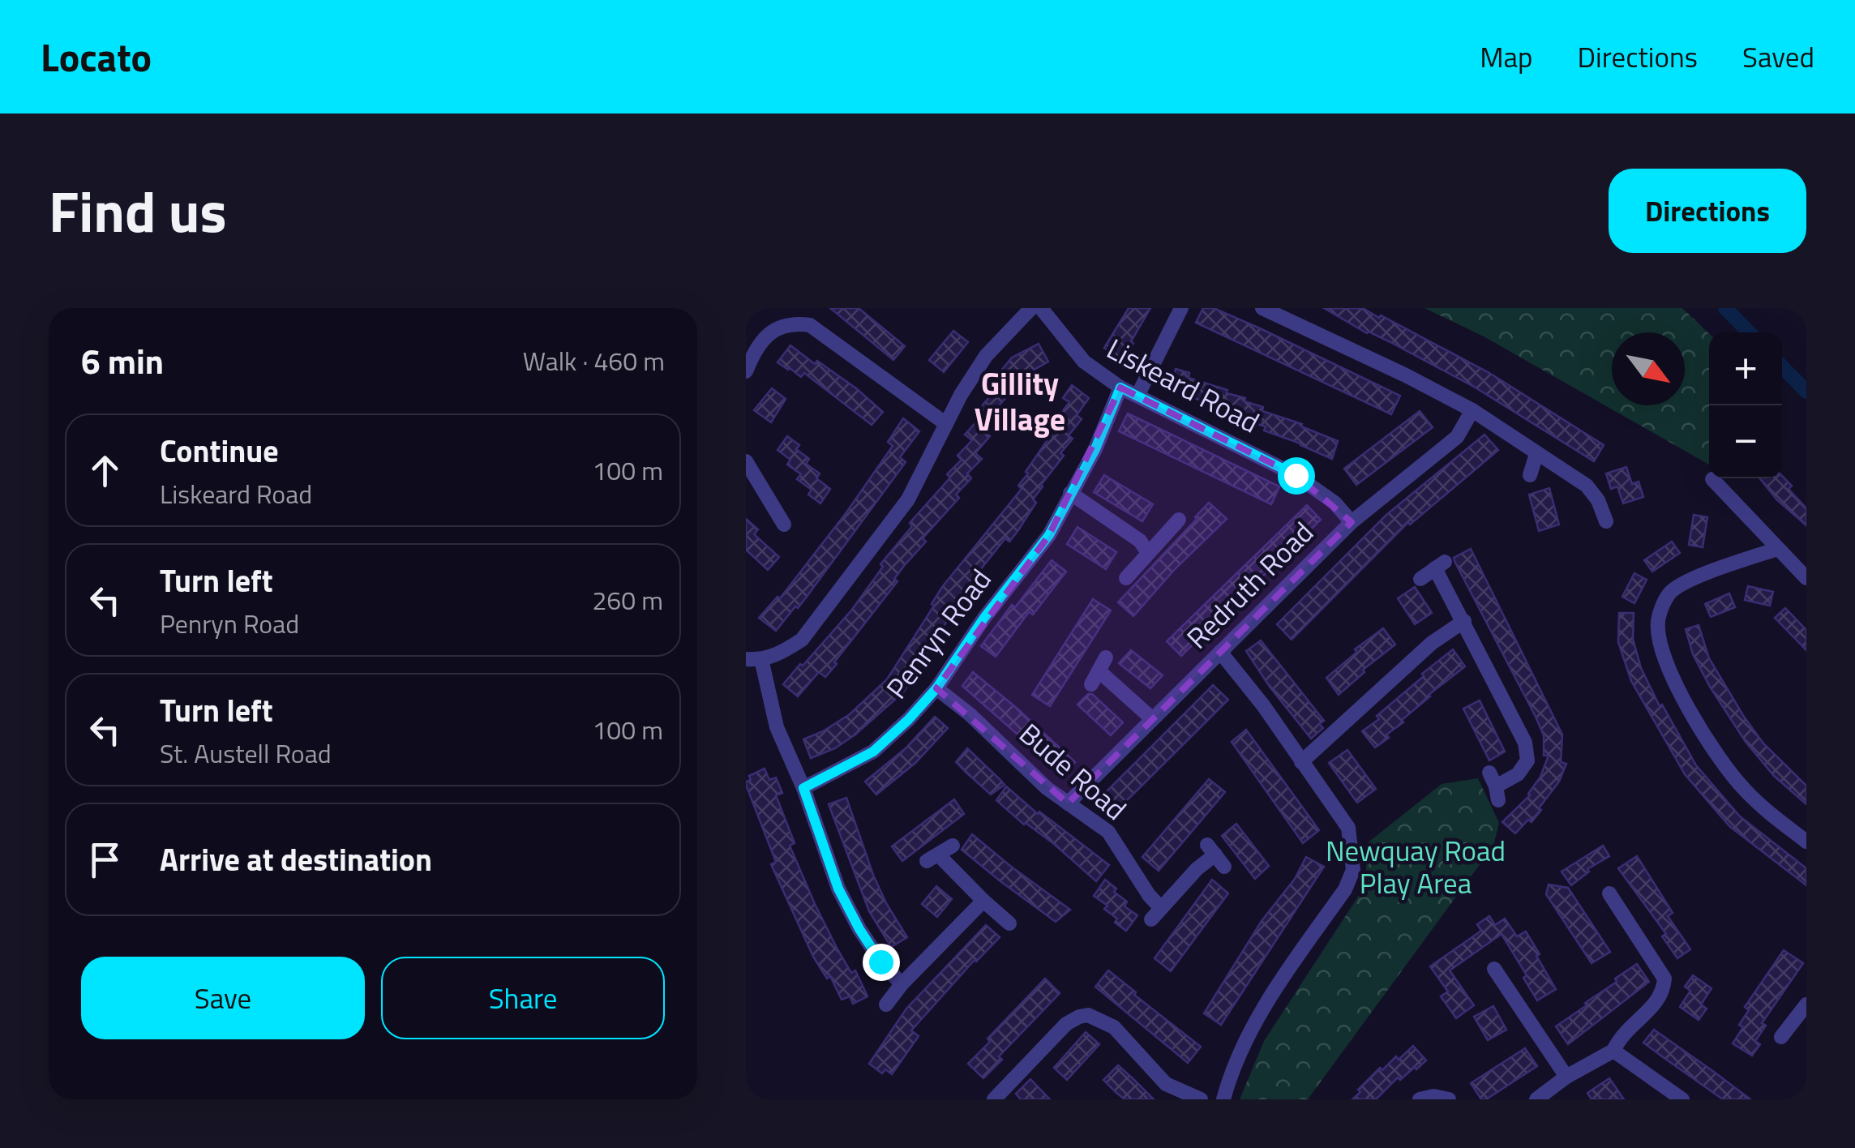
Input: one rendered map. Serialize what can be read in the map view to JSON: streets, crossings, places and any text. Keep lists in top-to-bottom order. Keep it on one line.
{"streets":{"street":["Liskeard Road","Redruth Road","Penryn Road","Bude Road"]},"crossings":[["Liskeard Road","Redruth Road"],["Liskeard Road","Penryn Road"],["Redruth Road","Bude Road"],["Penryn Road","Bude Road"]],"districts":["Gillity Village"],"parks":["Newquay Road Play Area"],"north":"bottom right","page":{"header":"Locato","nav":["Map","Directions","Saved"],"title":"Find us","buttons":["Directions",["Save","Share"]],"heading":["6 min","Walk · 460 m"],"map_buttons":["+","−"],"list":[["Continue","Liskeard Road","100 m"],["Turn left","Penryn Road","260 m"],["Turn left","St. Austell Road","100 m"],"Arrive at destination"]}}
